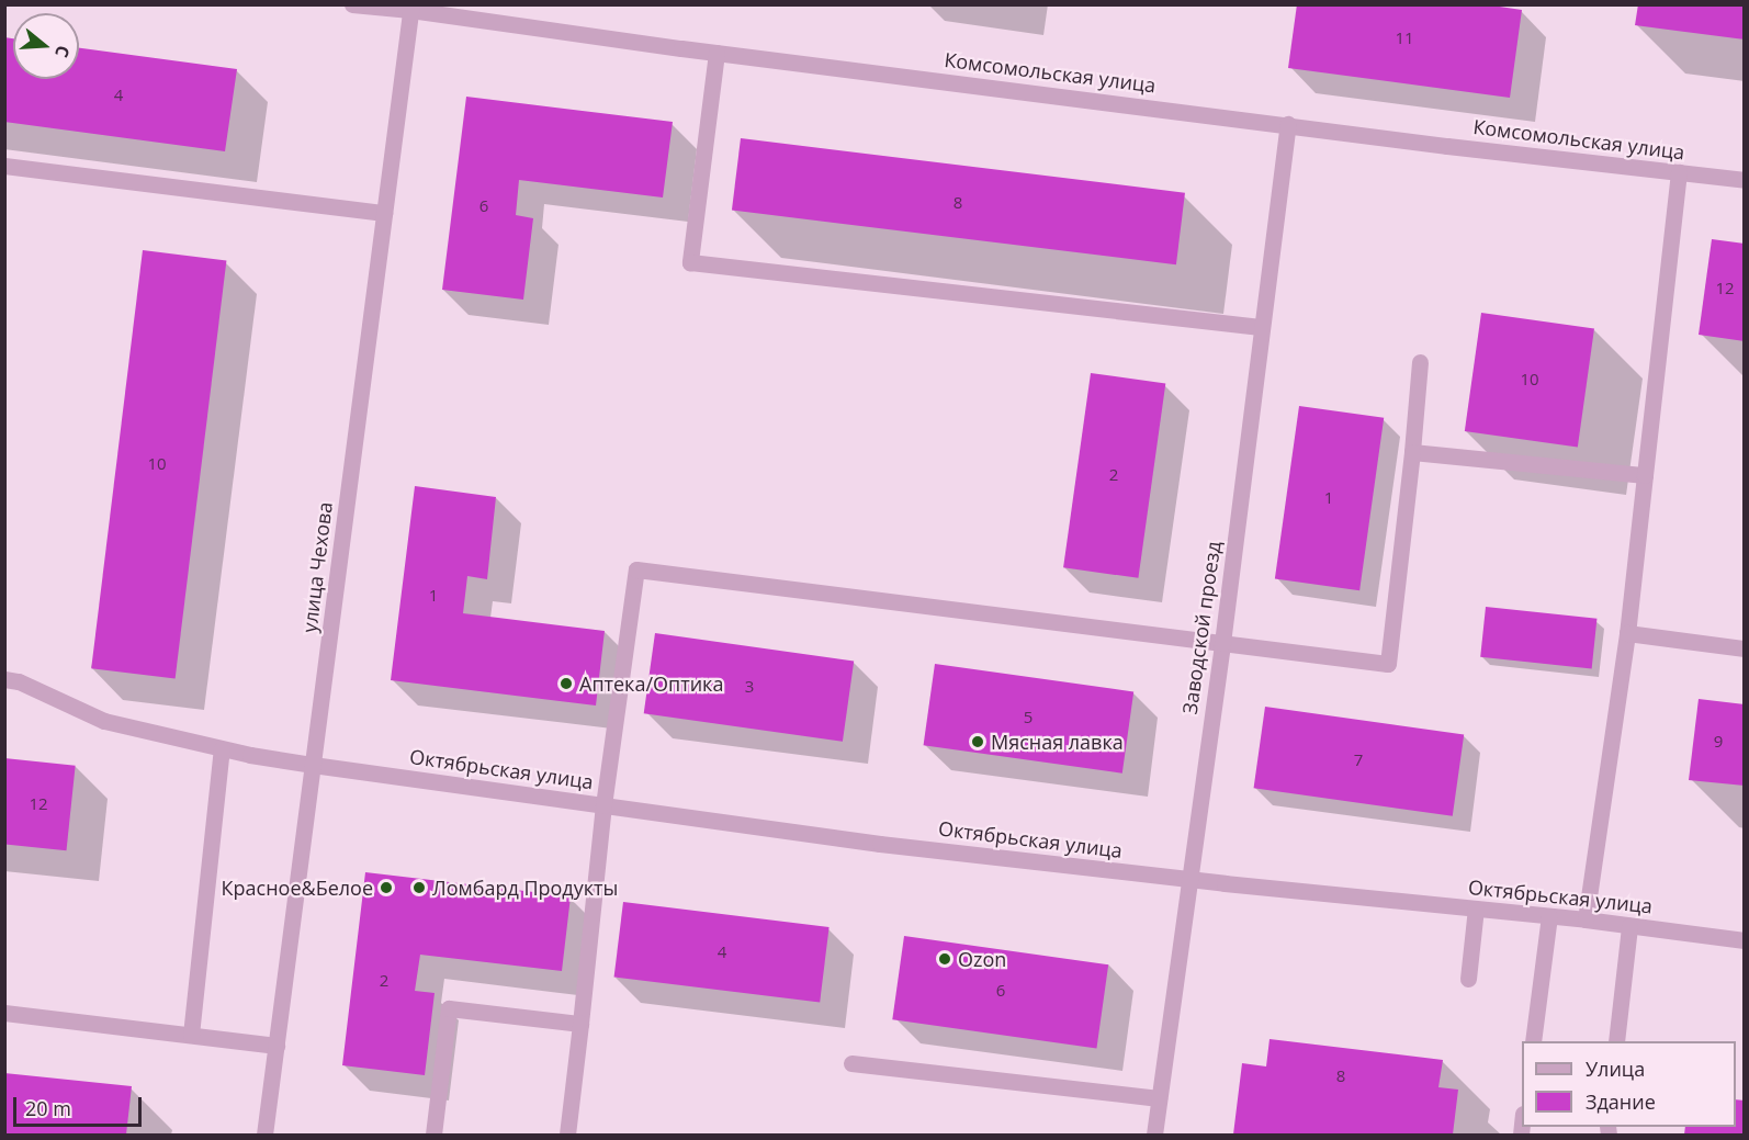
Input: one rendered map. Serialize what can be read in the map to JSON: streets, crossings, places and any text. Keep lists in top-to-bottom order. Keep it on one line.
{"streets":{"street":["Комсомольская улица","улица Чехова","Заводской проезд","Октябрьская улица"]},"crossings":[["Комсомольская улица","улица Чехова"],["Комсомольская улица","Заводской проезд"],["улица Чехова","Октябрьская улица"],["Заводской проезд","Октябрьская улица"]],"places":["Аптека/Оптика","Мясная лавка","Красное&Белое","Ломбард Продукты","Ozon"],"house_numbers":["11","4","8","6","12","10","10","2","1","1","3","5","9","7","12","4","2","6","8"],"legend":["Улица","Здание"],"scale_bar":"20 m","north":"right"}
